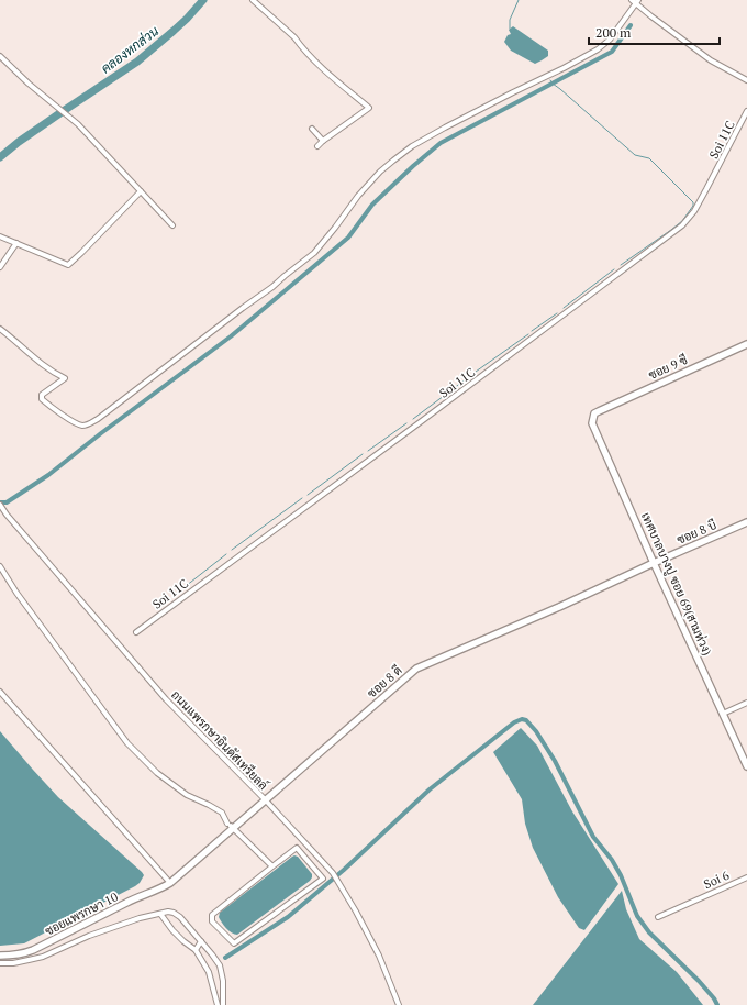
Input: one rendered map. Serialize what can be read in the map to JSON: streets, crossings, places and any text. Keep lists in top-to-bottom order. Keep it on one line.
{"streets":{"street":["Soi 11C","ซอย 9 ซี","ซอย 8 บี","เทศบาลบางปู ซอย 69(สามห่วง)","ซอย 8 ดี","ถนนแพรกษาอินดัสเทรียลล์","Soi 6","ซอยแพรกษา 10"]},"crossings":[["ซอย 9 ซี","เทศบาลบางปู ซอย 69(สามห่วง)"],["ซอย 8 บี","เทศบาลบางปู ซอย 69(สามห่วง)"],["ซอย 8 บี","ซอย 8 ดี"],["เทศบาลบางปู ซอย 69(สามห่วง)","ซอย 8 ดี"],["ซอย 8 ดี","ถนนแพรกษาอินดัสเทรียลล์"],["ซอย 8 ดี","ซอยแพรกษา 10"]],"water":["คลองหกส่วน"],"scale_bar":"200 m"}
